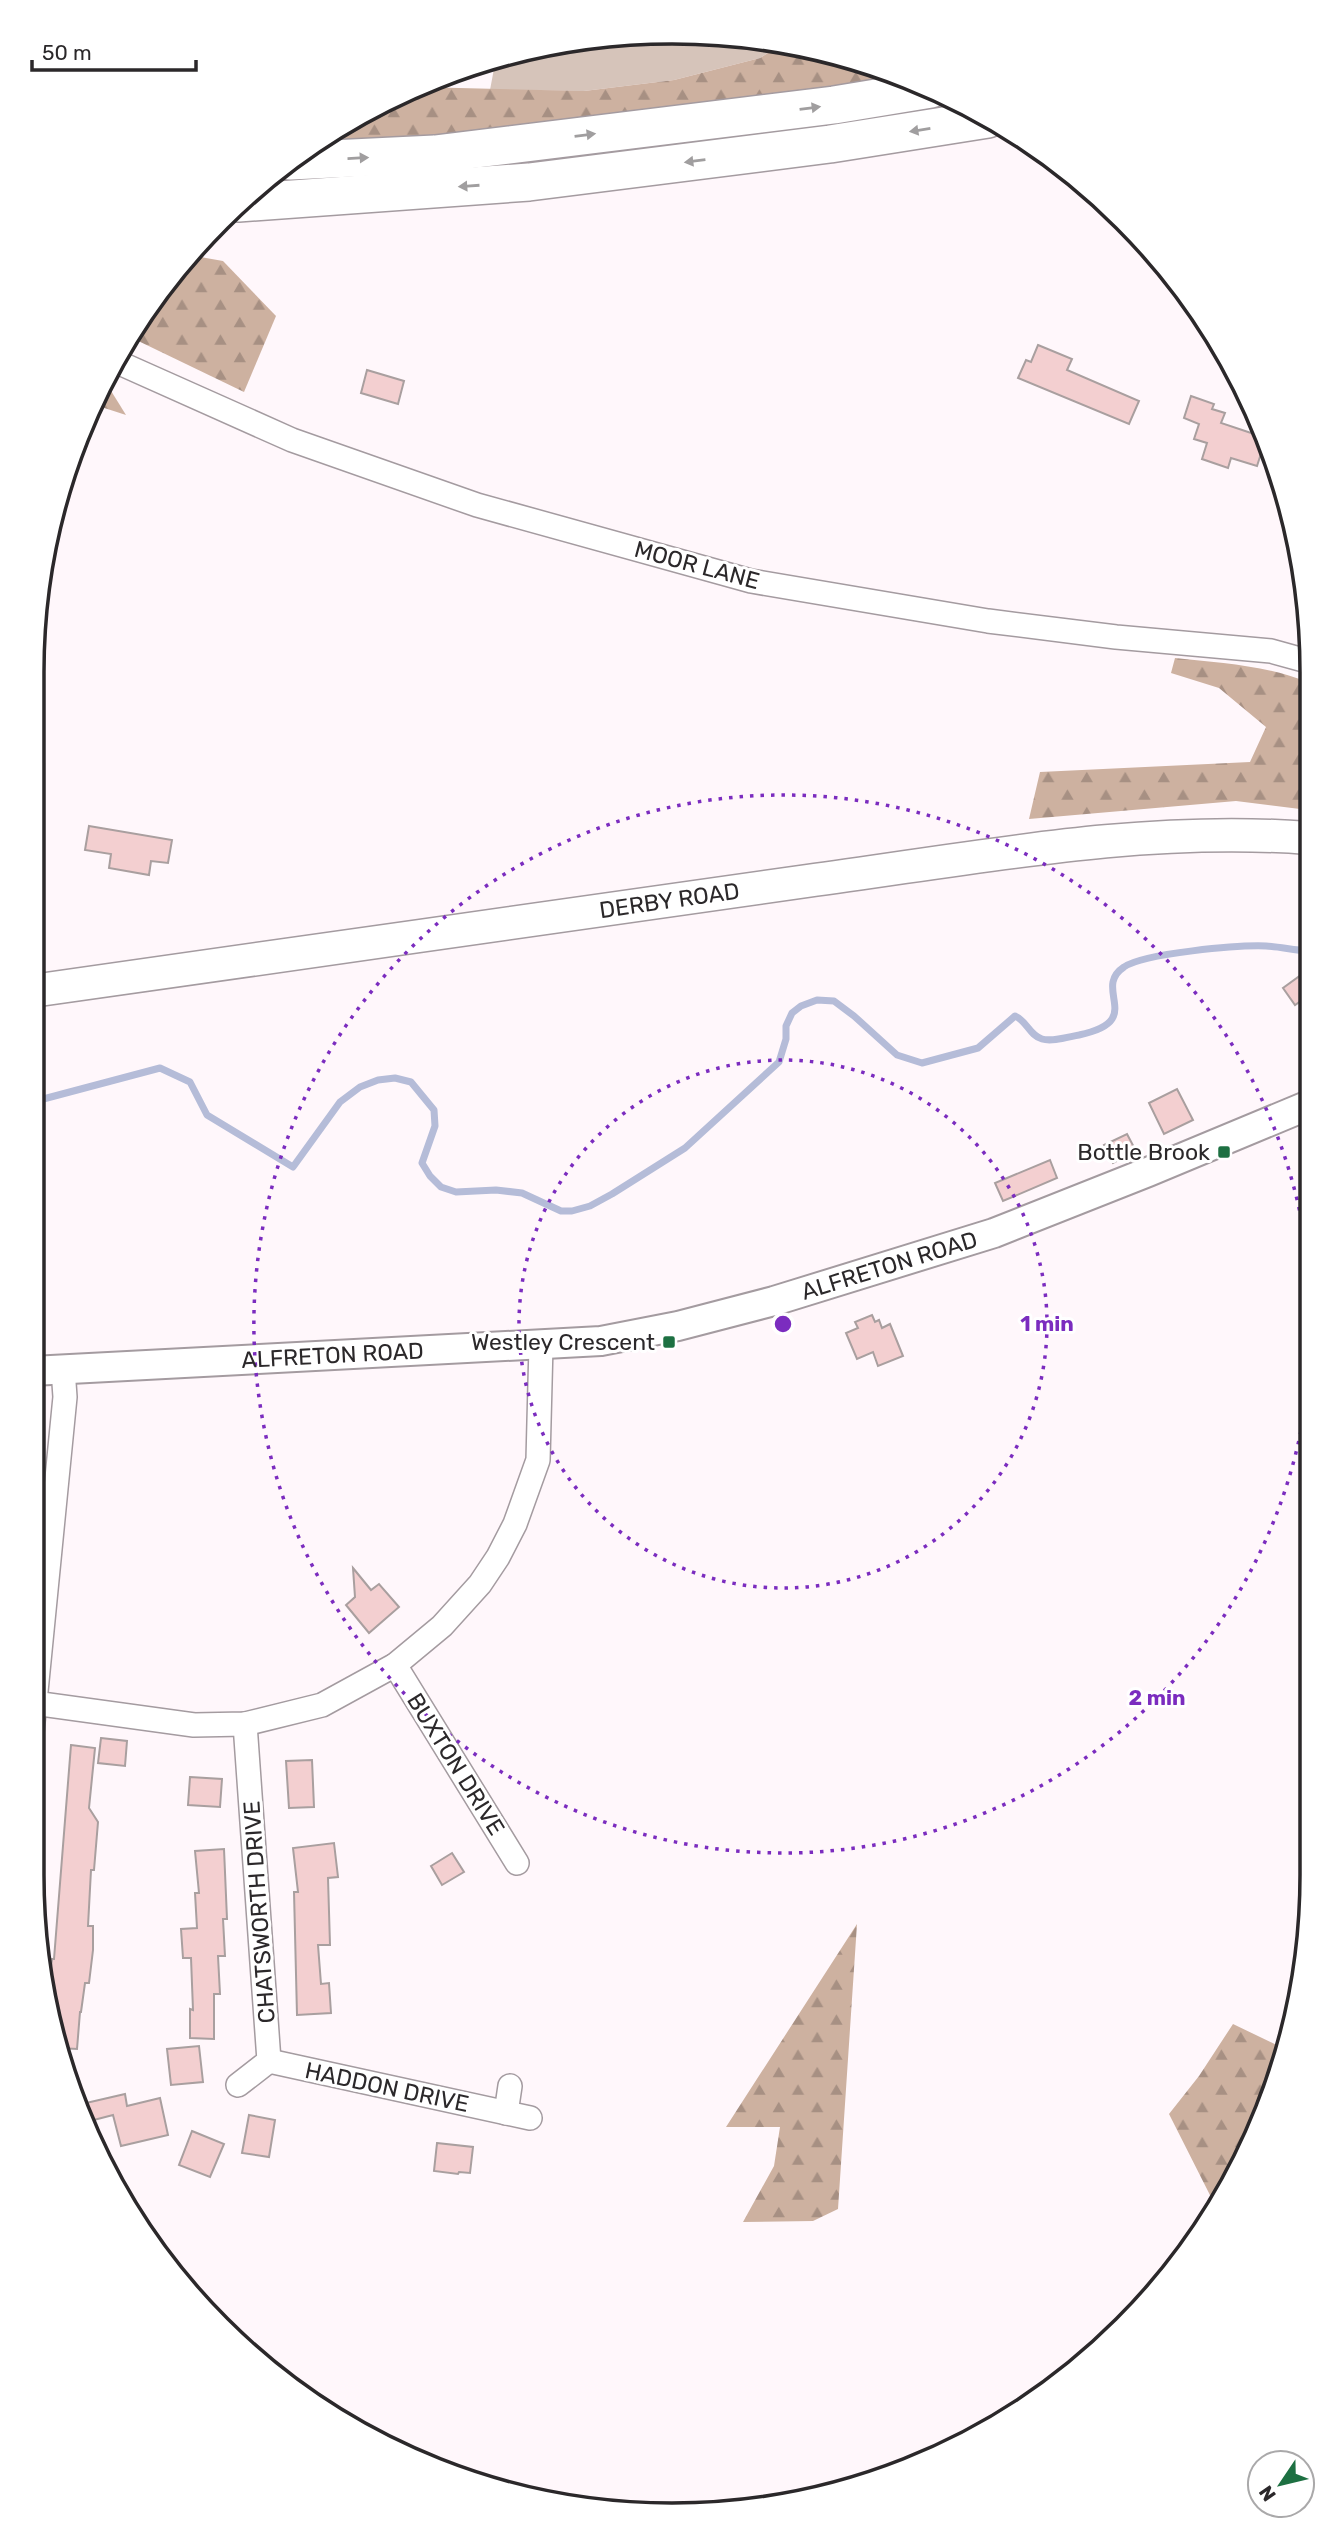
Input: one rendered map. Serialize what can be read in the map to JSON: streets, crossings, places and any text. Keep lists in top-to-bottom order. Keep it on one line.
{"streets":{"main road":["DERBY ROAD"],"street":["MOOR LANE","ALFRETON ROAD","BUXTON DRIVE","CHATSWORTH DRIVE","HADDON DRIVE"]},"crossings":[["CHATSWORTH DRIVE","HADDON DRIVE"]],"places":{"transit":["Bottle Brook","Westley Crescent"]},"scale_bar":"50 m","north":"bottom left","rings":["1 min","2 min"]}
